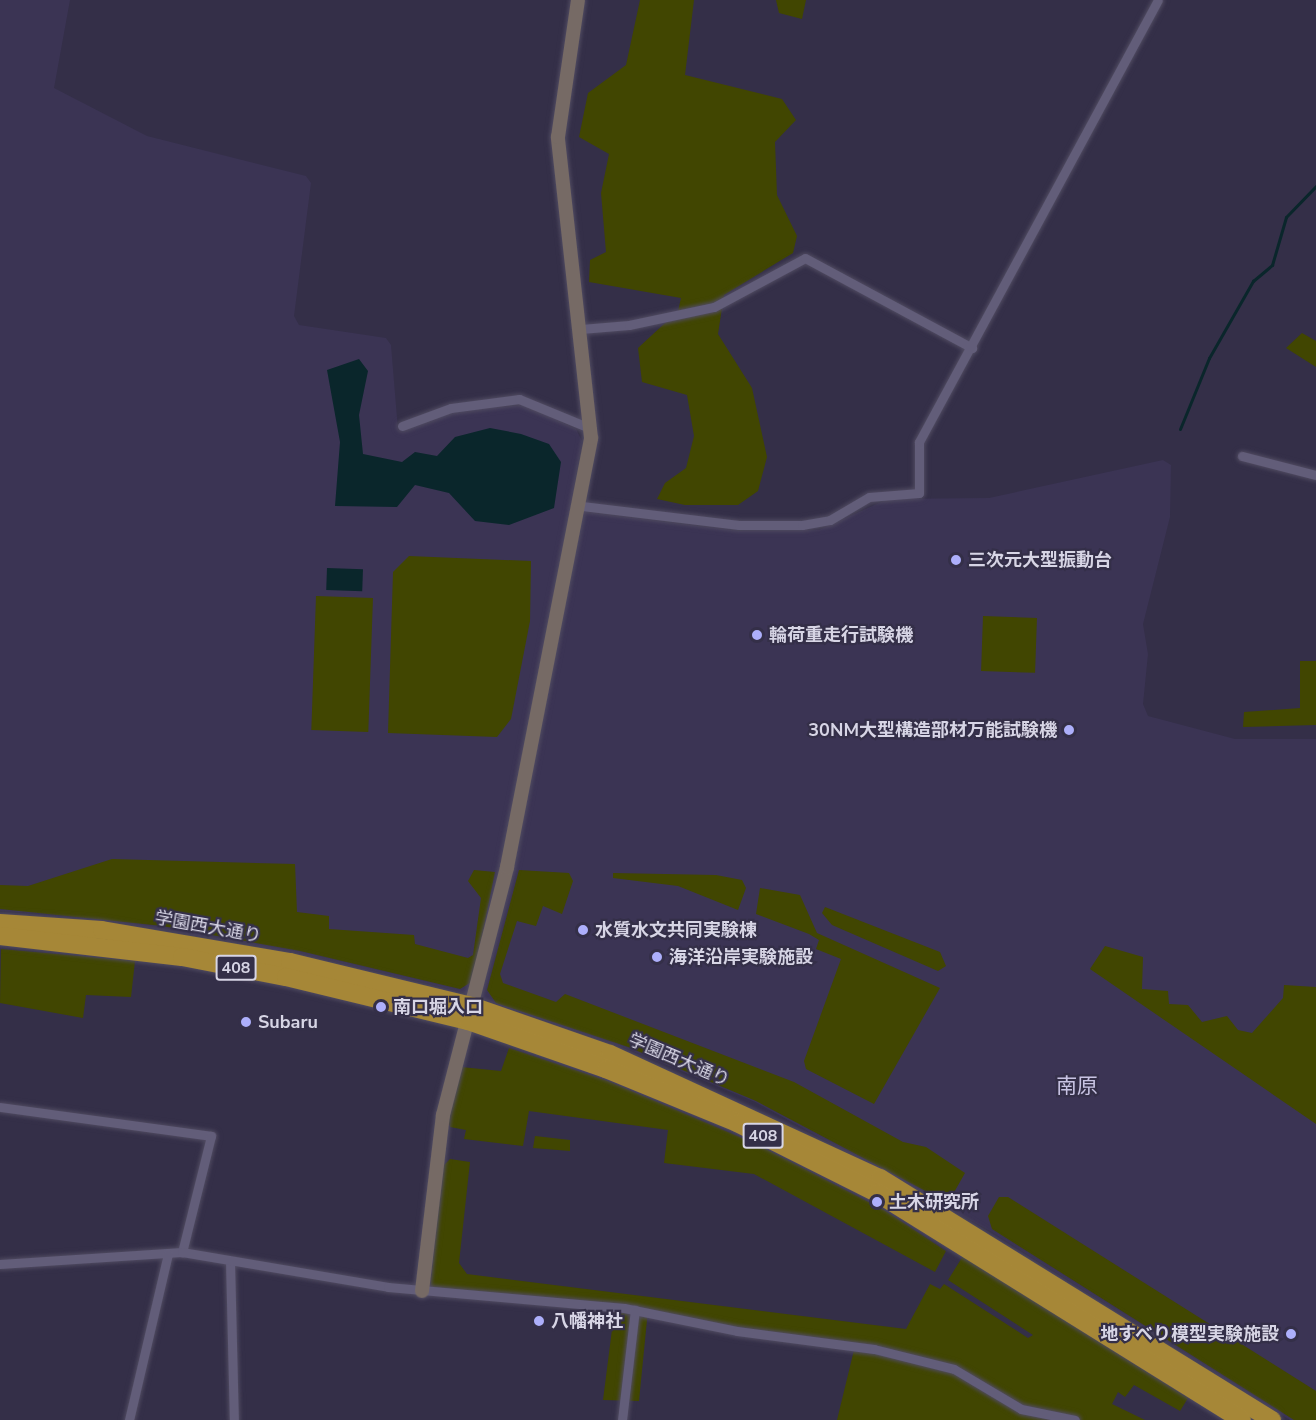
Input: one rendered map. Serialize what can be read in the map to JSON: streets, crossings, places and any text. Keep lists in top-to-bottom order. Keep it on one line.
{"streets":{"highway":["学園西大通り","408"]},"districts":["南原"],"places":["三次元大型振動台","輪荷重走行試験機","30NM大型構造部材万能試験機","水質水文共同実験棟","海洋沿岸実験施設","南口堀入口","Subaru","土木研究所","八幡神社","地すべり模型実験施設"]}
